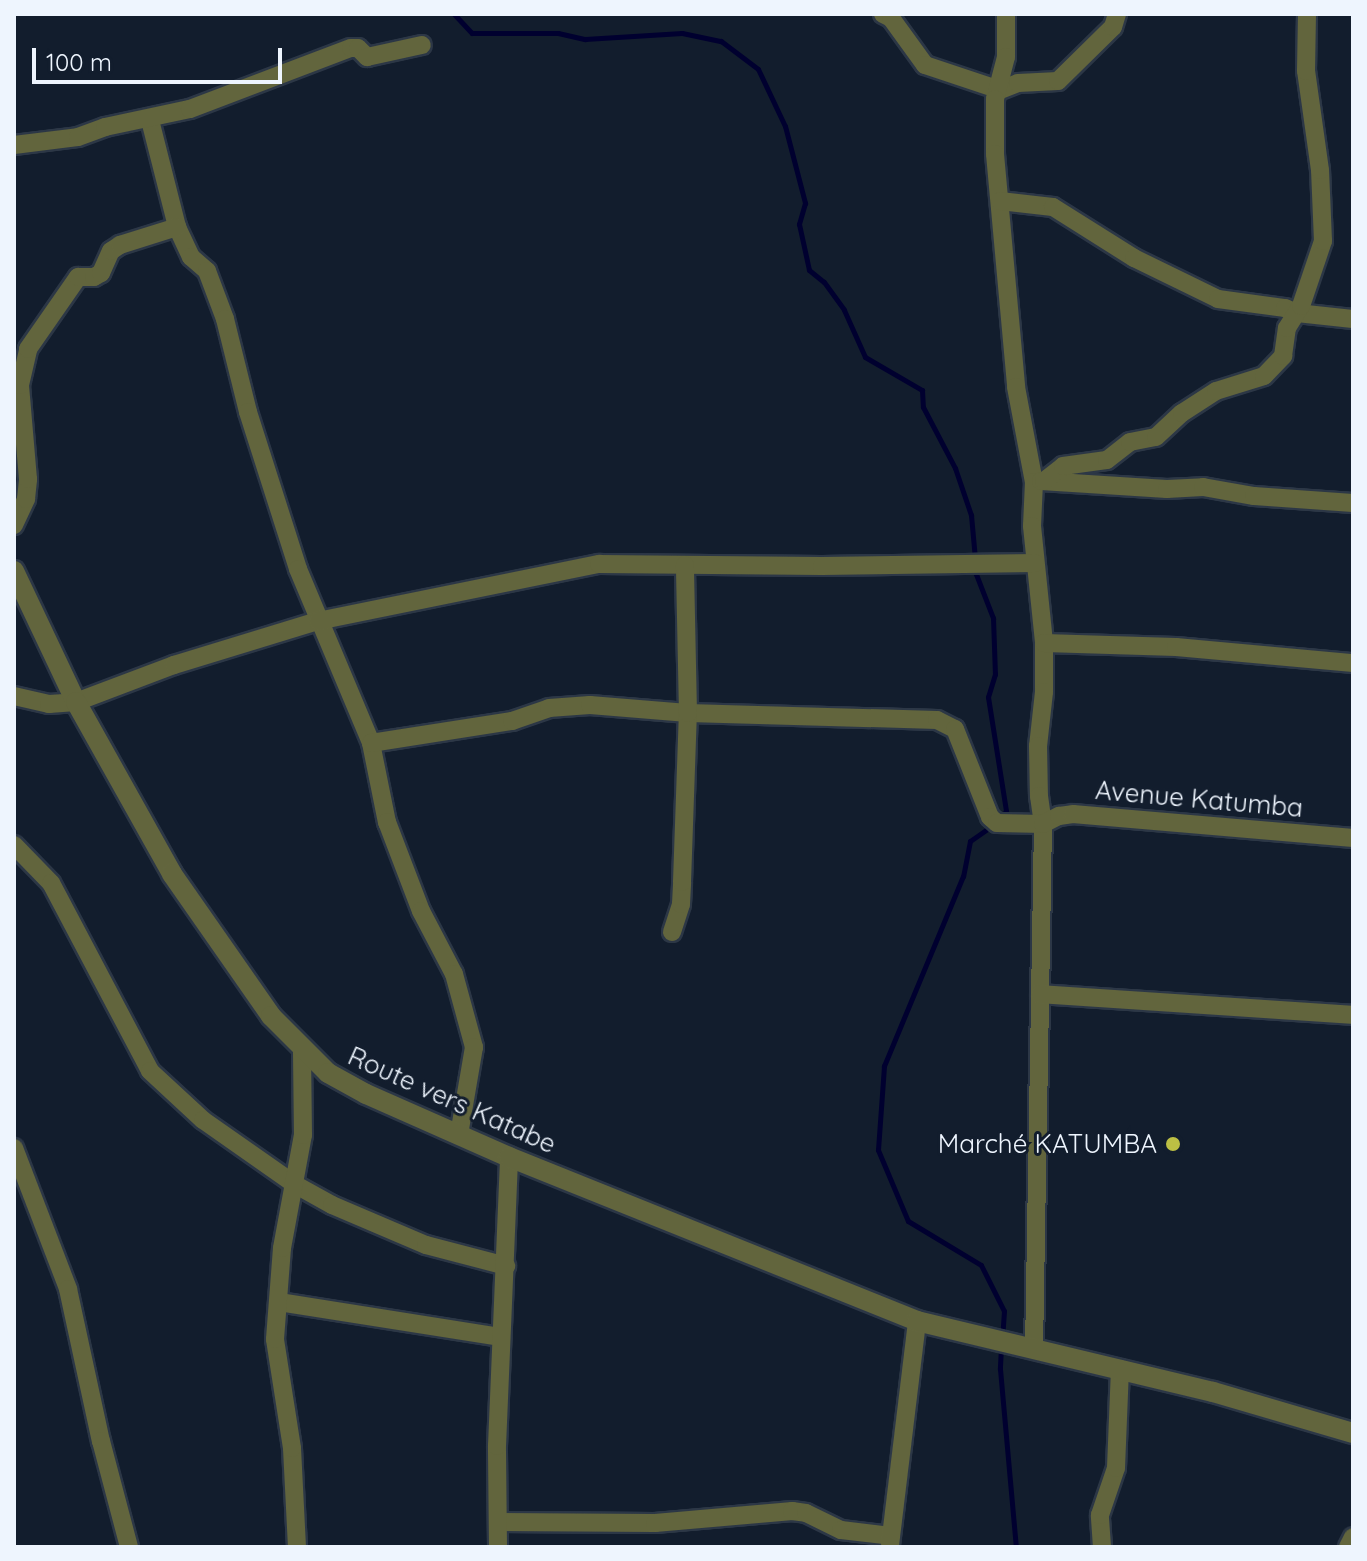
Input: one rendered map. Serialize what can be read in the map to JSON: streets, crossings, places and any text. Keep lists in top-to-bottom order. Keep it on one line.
{"streets":{"street":["Avenue Katumba","Route vers Katabe"]},"places":["Marché KATUMBA"],"scale_bar":"100 m"}
